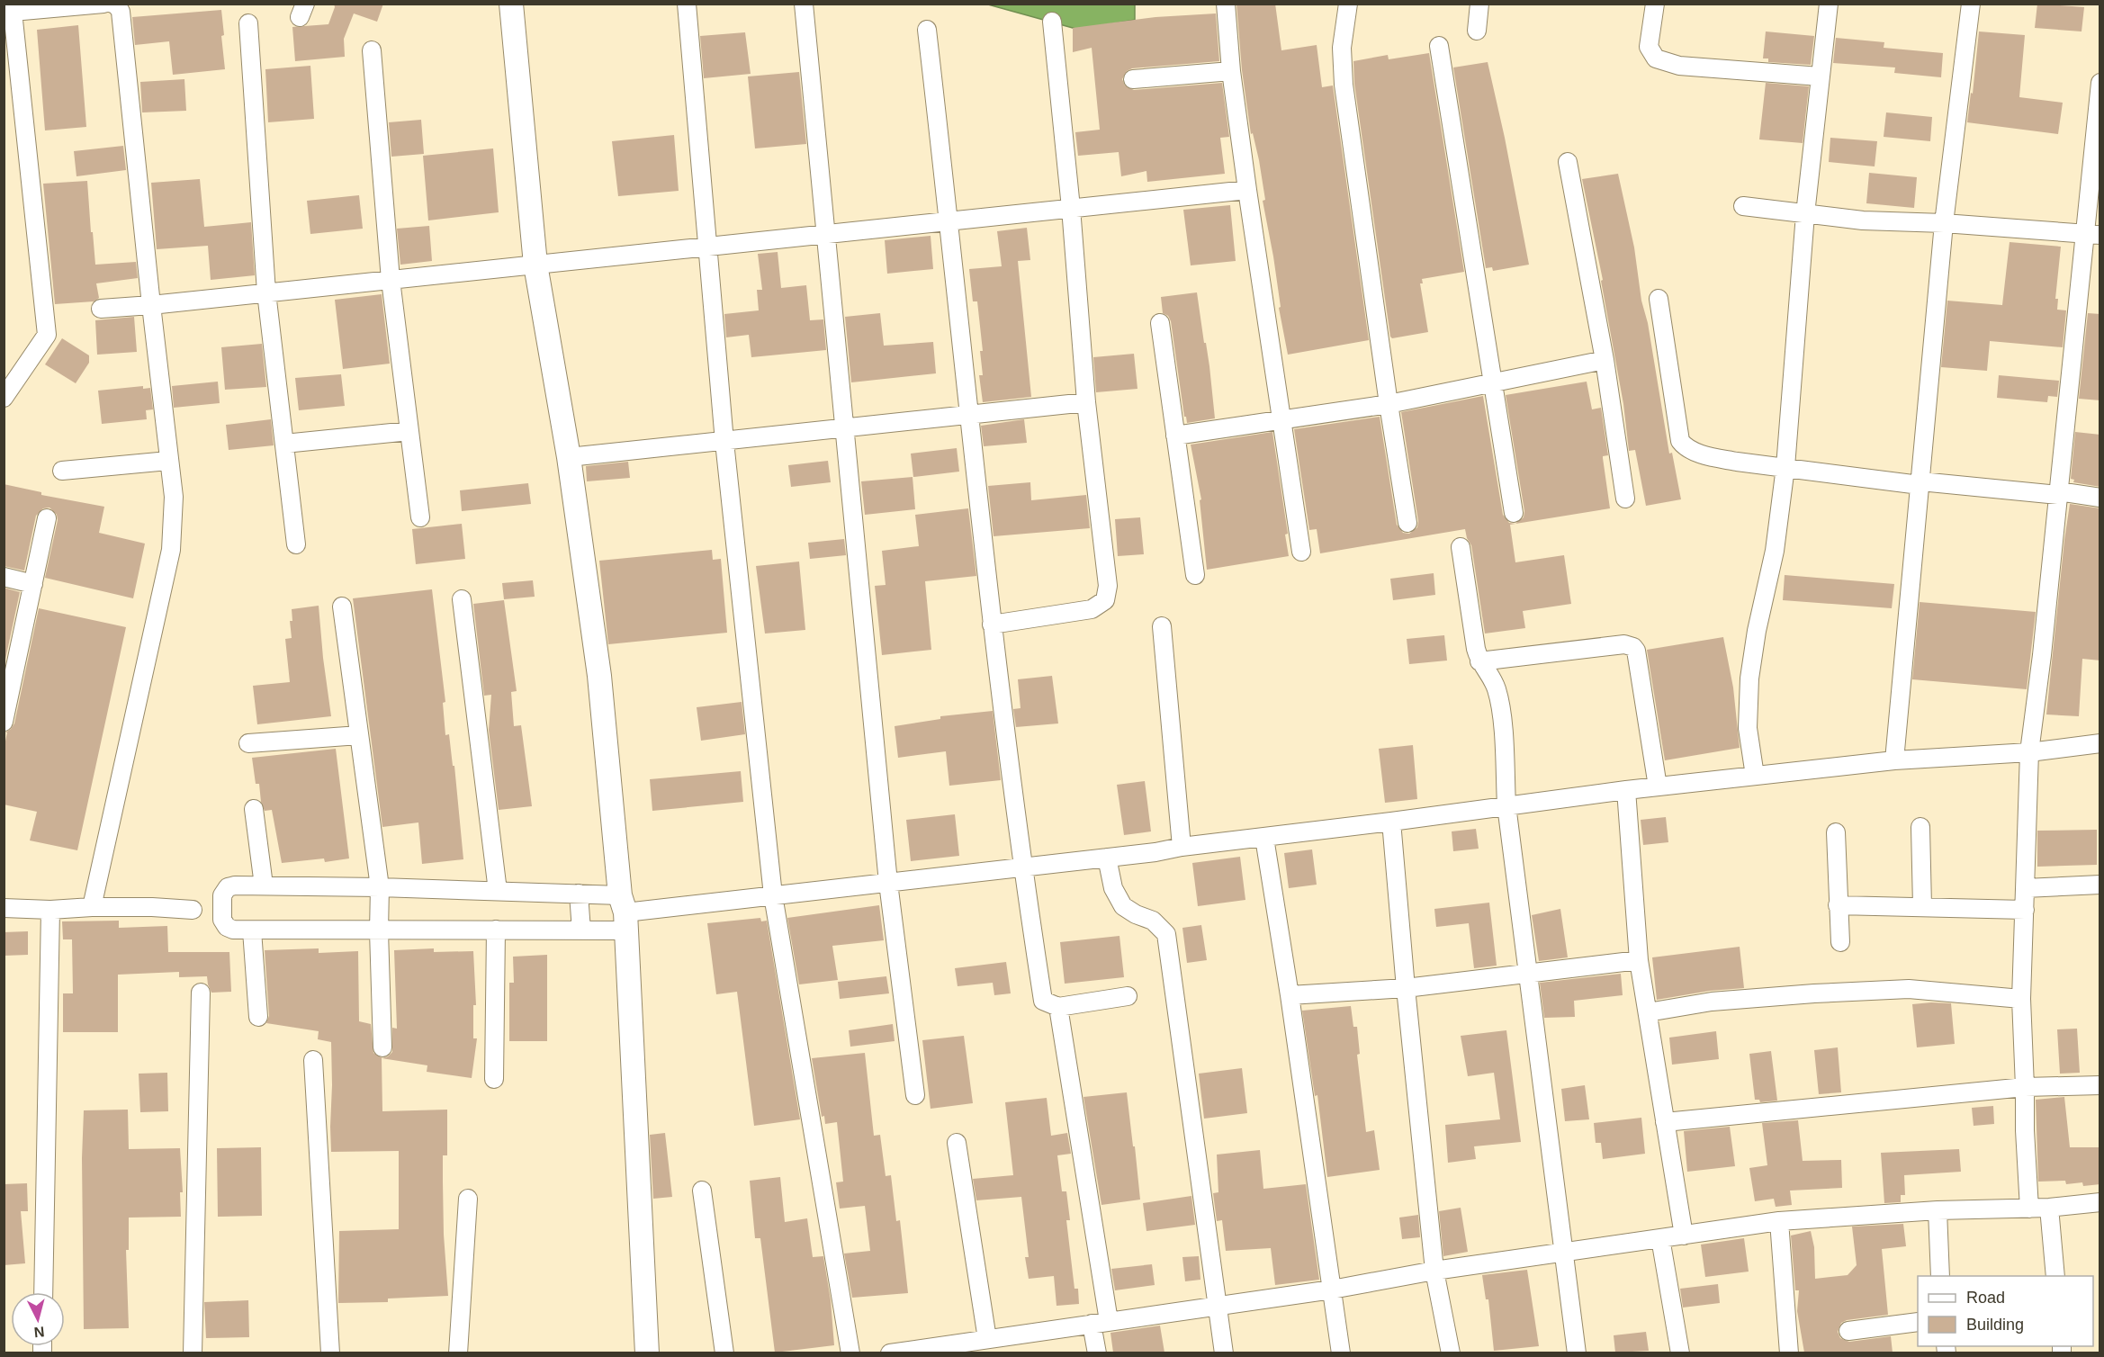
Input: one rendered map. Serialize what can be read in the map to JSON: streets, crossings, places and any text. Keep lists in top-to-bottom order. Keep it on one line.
{"legend":["Road","Building"],"north":"bottom"}
